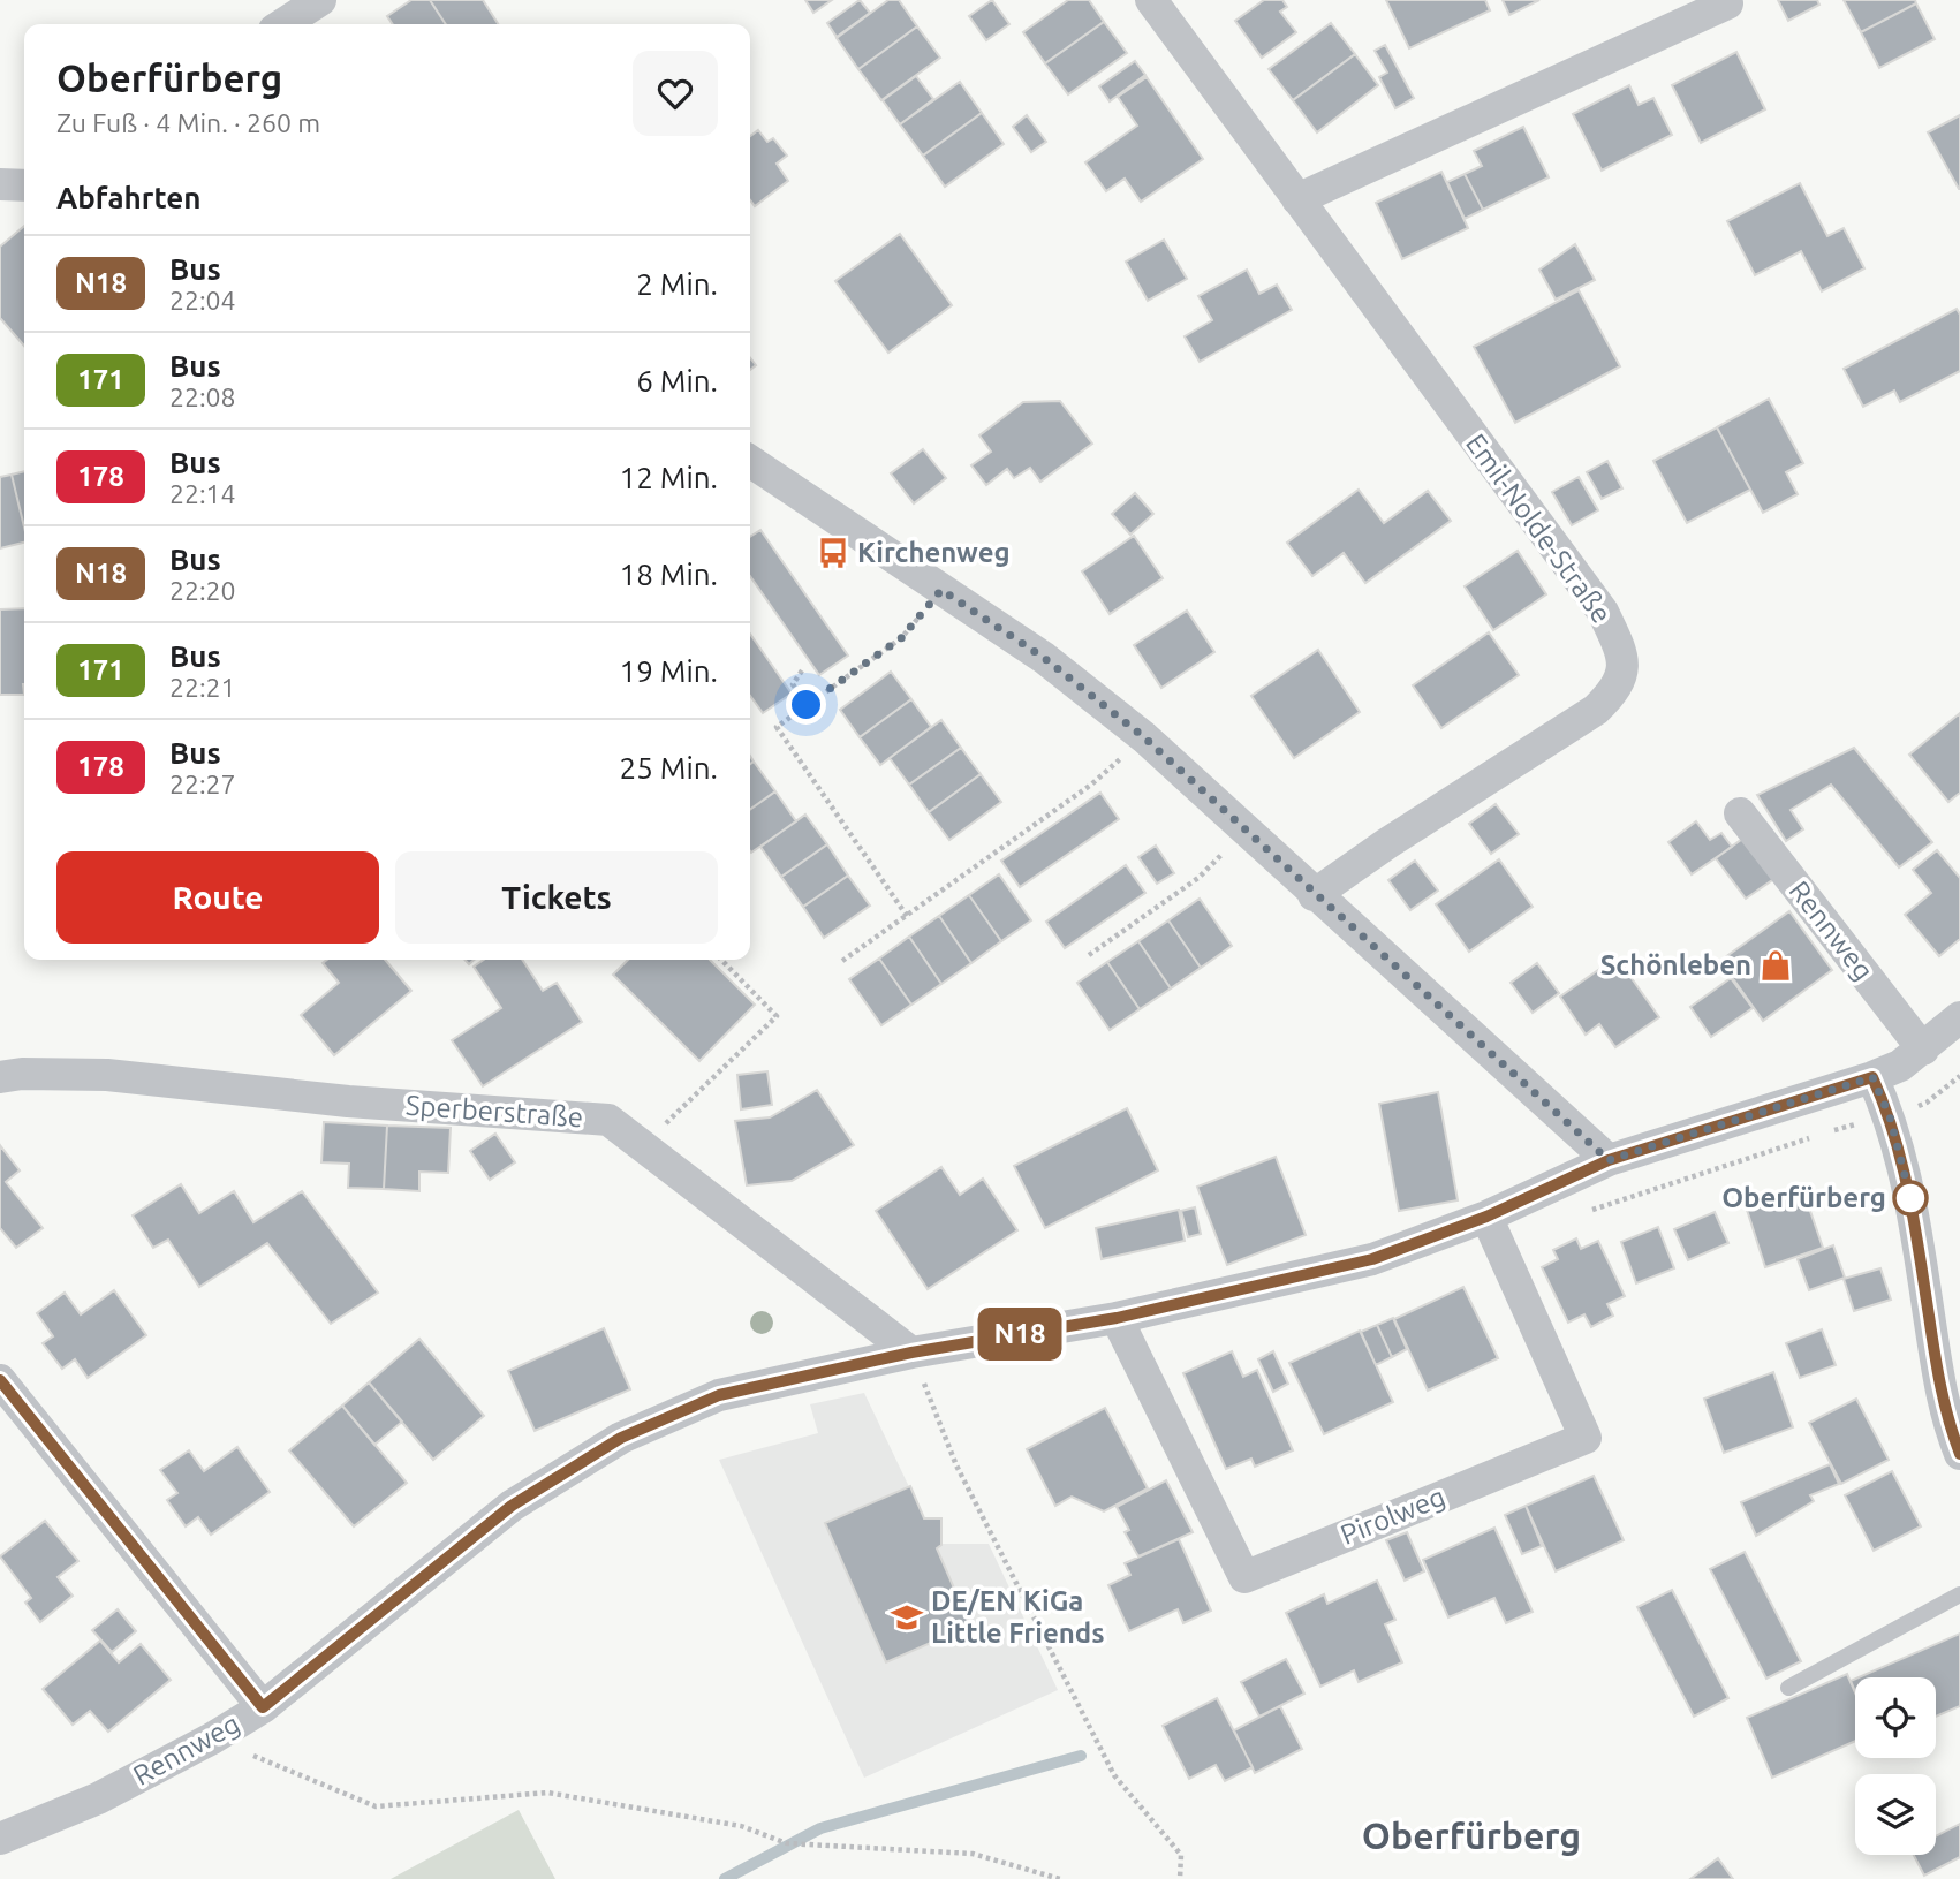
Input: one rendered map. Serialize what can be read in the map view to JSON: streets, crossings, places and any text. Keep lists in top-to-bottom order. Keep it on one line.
{"streets":{"street":["Emil-Nolde-Straße","Rennweg","Sperberstraße","Pirolweg"]},"crossings":[["Rennweg","Sperberstraße"],["Rennweg","Pirolweg"]],"districts":["Oberfürberg"],"places":{"bus stop":["Kirchenweg"],"shop":["Schönleben"],"other":["Oberfürberg"],"school or university":["DE/EN KiGa Little Friends"]},"lines":["bus line N18"],"page":{"on_map":"N18","heading":[["Oberfürberg","Zu Fuß · 4 Min. · 260 m"],"Abfahrten"],"list":[{"mark":"N18","name":"Bus","note":"22:04","value":"2 Min."},{"mark":"171","name":"Bus","note":"22:08","value":"6 Min."},{"mark":"178","name":"Bus","note":"22:14","value":"12 Min."},{"mark":"N18","name":"Bus","note":"22:20","value":"18 Min."},{"mark":"171","name":"Bus","note":"22:21","value":"19 Min."},{"mark":"178","name":"Bus","note":"22:27","value":"25 Min."}],"buttons":["Route","Tickets"]}}
